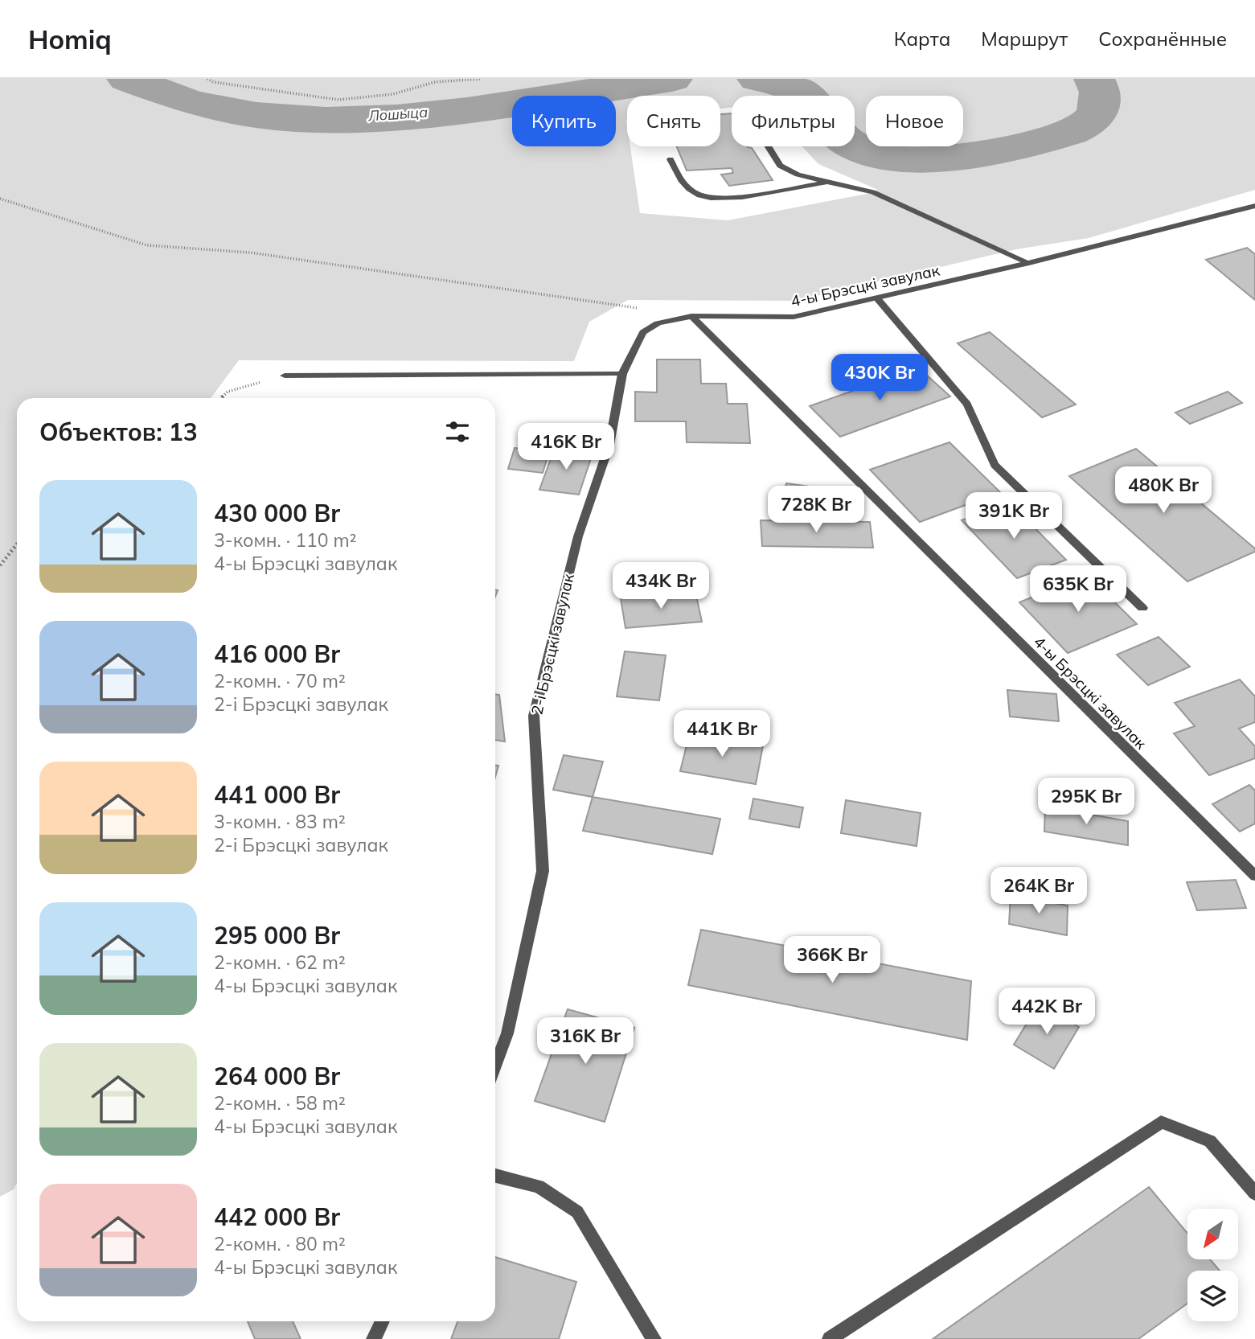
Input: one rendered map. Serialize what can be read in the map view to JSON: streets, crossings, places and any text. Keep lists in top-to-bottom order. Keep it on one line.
{"streets":{"street":["4-ы Брэсцкі завулак","2-і Брэсцкі завулак"]},"crossings":[["4-ы Брэсцкі завулак","2-і Брэсцкі завулак"]],"water":["Лошыца"],"north":"bottom left","page":{"header":"Homiq","nav":["Карта","Маршрут","Сохранённые"],"chip":["Купить","Снять","Фильтры","Новое"],"price":["430K Br","416K Br","480K Br","728K Br","391K Br","434K Br","635K Br","441K Br","295K Br","264K Br","366K Br","442K Br","316K Br"],"heading":"Объектов: 13","list":[{"name":"430 000 Br","note":"3-комн. · 110 m² · 4-ы Брэсцкі завулак"},{"name":"416 000 Br","note":"2-комн. · 70 m² · 2-і Брэсцкі завулак"},{"name":"441 000 Br","note":"3-комн. · 83 m² · 2-і Брэсцкі завулак"},{"name":"295 000 Br","note":"2-комн. · 62 m² · 4-ы Брэсцкі завулак"},{"name":"264 000 Br","note":"2-комн. · 58 m² · 4-ы Брэсцкі завулак"},{"name":"442 000 Br","note":"2-комн. · 80 m² · 4-ы Брэсцкі завулак"}]}}
